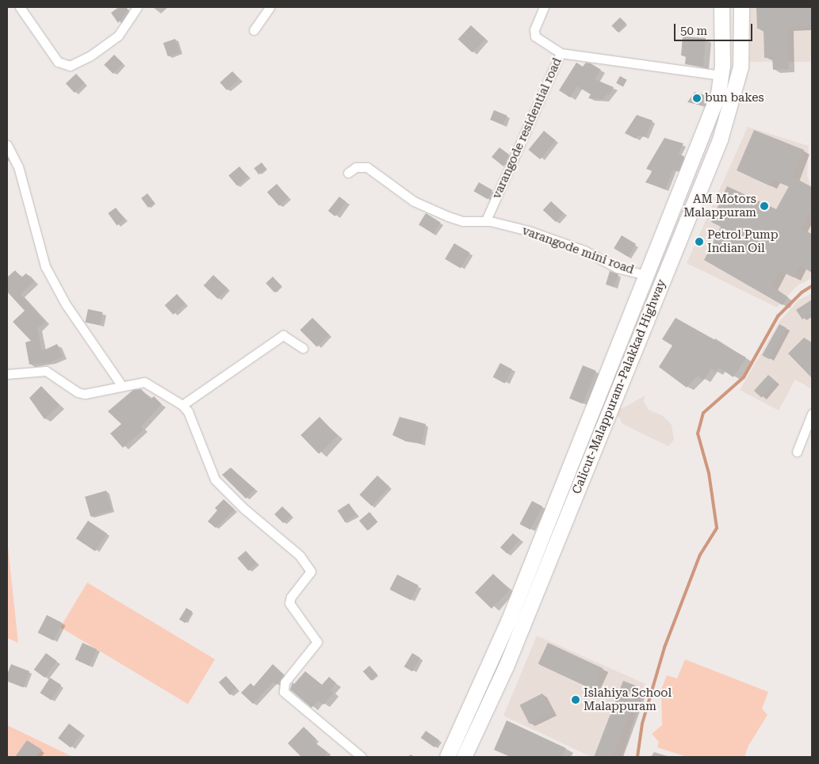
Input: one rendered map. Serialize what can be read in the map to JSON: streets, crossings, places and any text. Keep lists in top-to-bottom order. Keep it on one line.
{"streets":{"highway":["Calicut-Malappuram-Palakkad Highway"],"street":["varangode residential road","varangode mini road"]},"crossings":[["varangode residential road","varangode mini road"],["varangode residential road","Calicut-Malappuram-Palakkad Highway"],["varangode mini road","Calicut-Malappuram-Palakkad Highway"]],"places":["bun bakes","AM Motors Malappuram","Petrol Pump Indian Oil","Islahiya School Malappuram"],"scale_bar":"50 m"}
